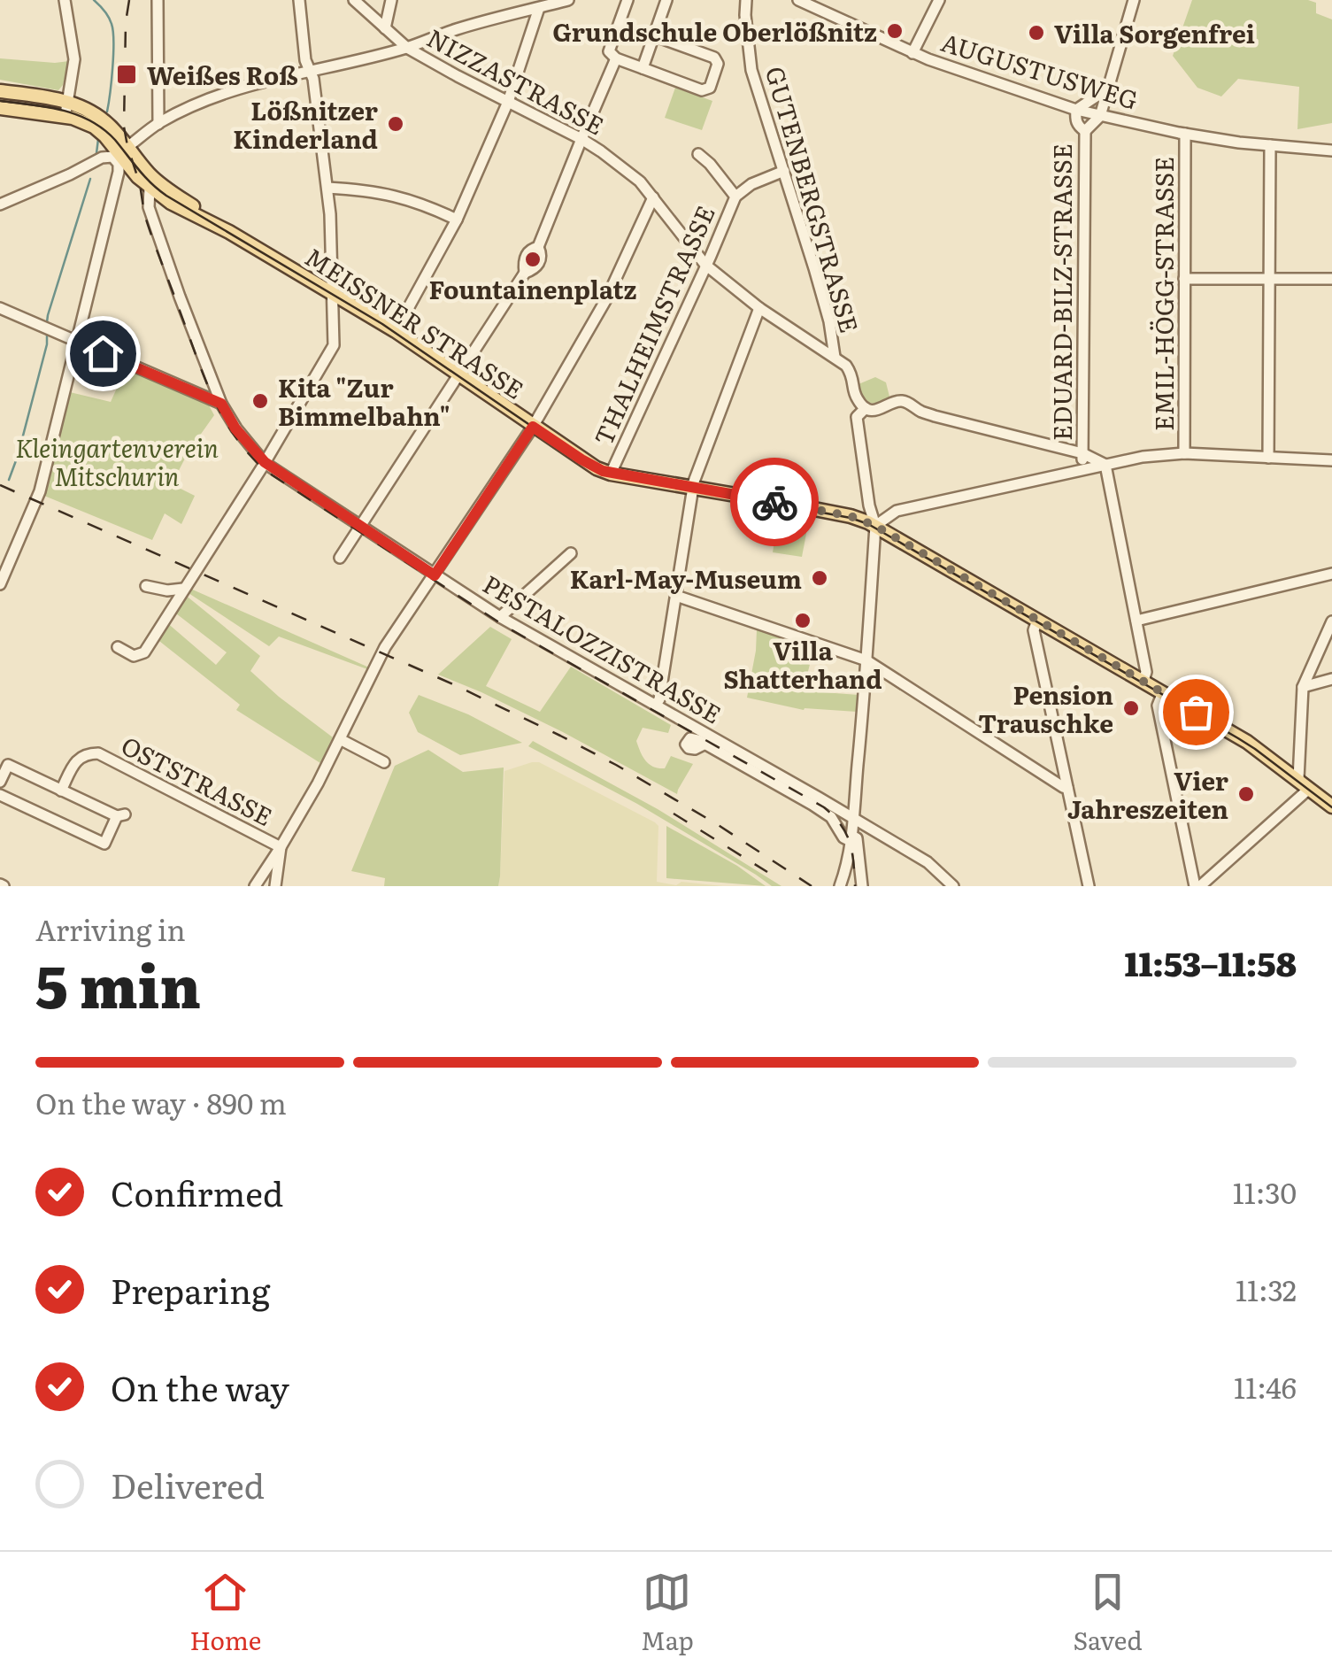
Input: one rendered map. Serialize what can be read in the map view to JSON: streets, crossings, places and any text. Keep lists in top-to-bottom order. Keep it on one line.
{"streets":{"main road":["MEISSNER STRASSE"],"street":["AUGUSTUSWEG","NIZZASTRASSE","GUTENBERGSTRASSE","EDUARD-BILZ-STRASSE","EMIL-HÖGG-STRASSE","THALHEIMSTRASSE","PESTALOZZISTRASSE","OSTSTRASSE"]},"crossings":[["AUGUSTUSWEG","EMIL-HÖGG-STRASSE"],["NIZZASTRASSE","GUTENBERGSTRASSE"],["NIZZASTRASSE","THALHEIMSTRASSE"],["GUTENBERGSTRASSE","THALHEIMSTRASSE"],["MEISSNER STRASSE","THALHEIMSTRASSE"],["MEISSNER STRASSE","PESTALOZZISTRASSE"]],"parks":["Kleingartenverein Mitschurin"],"places":{"other":["Grundschule Oberlößnitz","Villa Sorgenfrei","Lößnitzer Kinderland","Fountainenplatz","Kita \"Zur Bimmelbahn\"","Karl-May-Museum","Villa Shatterhand","Pension Trauschke","Vier Jahreszeiten"],"transit":["Weißes Roß"]},"page":{"heading":["5 min","Arriving in","11:53–11:58"],"bar":"On the way · 890 m","list":[["Confirmed","11:30"],["Preparing","11:32"],["On the way","11:46"],"Delivered"],"tabs":["Home","Map","Saved"]}}
